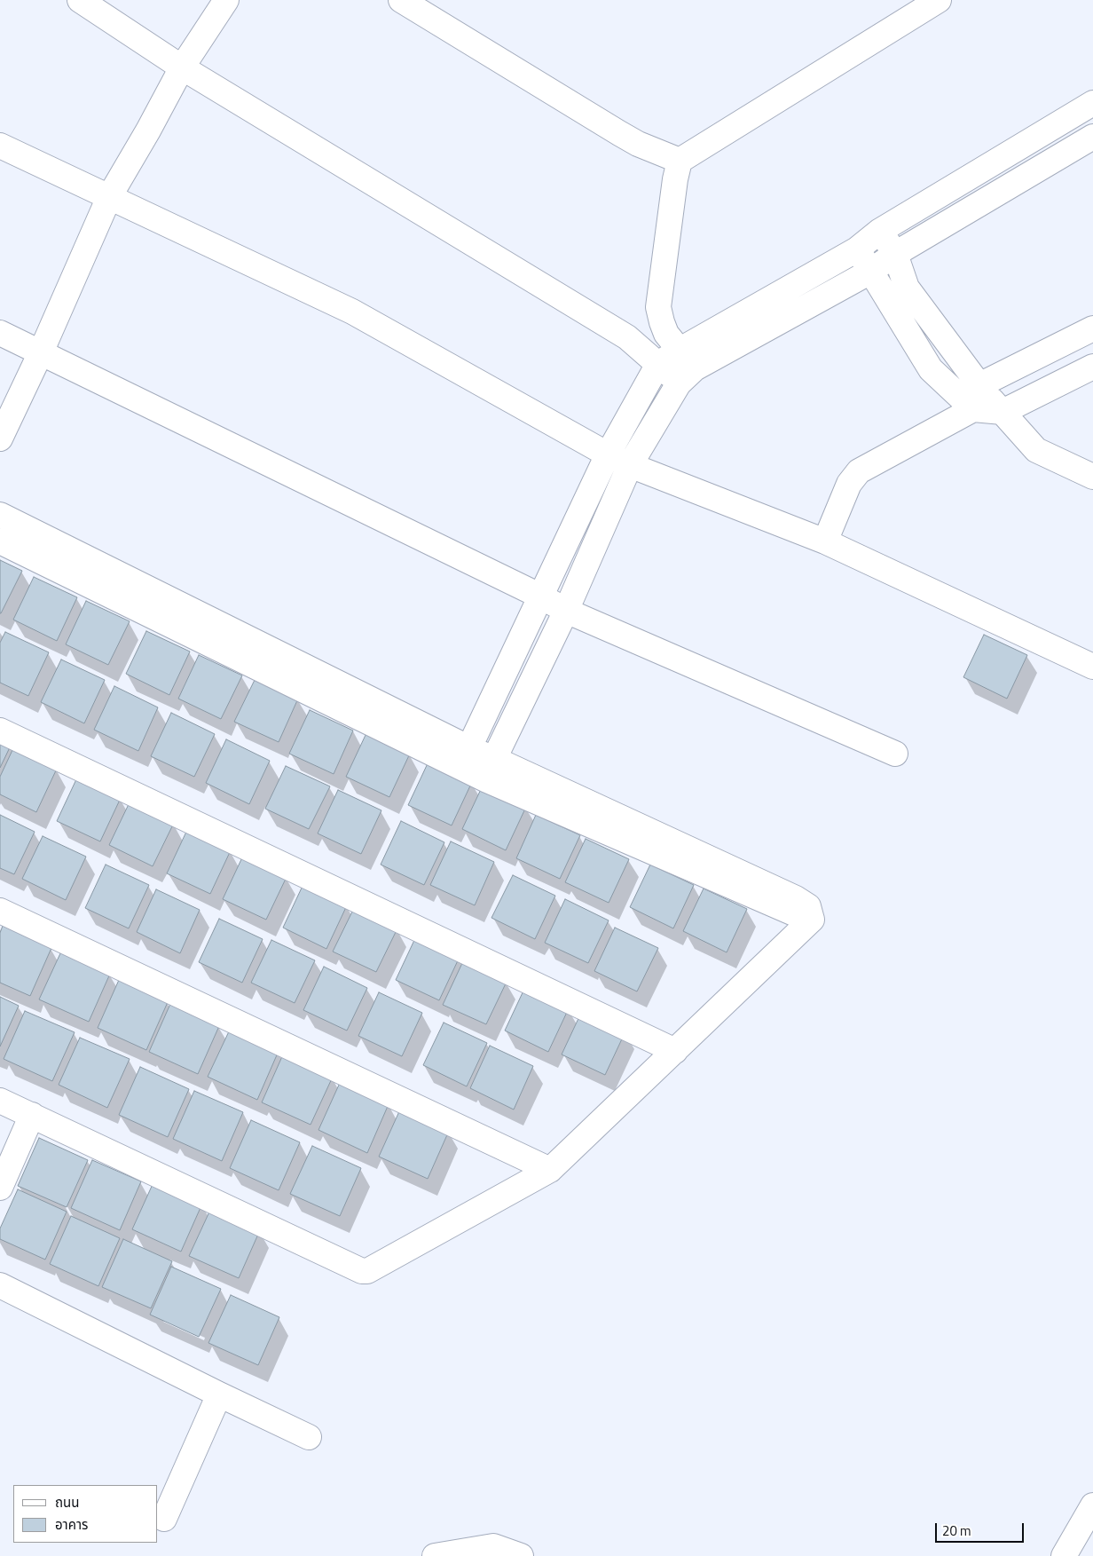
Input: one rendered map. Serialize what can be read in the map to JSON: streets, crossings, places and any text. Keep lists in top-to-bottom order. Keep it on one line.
{"legend":["ถนน","อาคาร"],"scale_bar":"20 m"}
